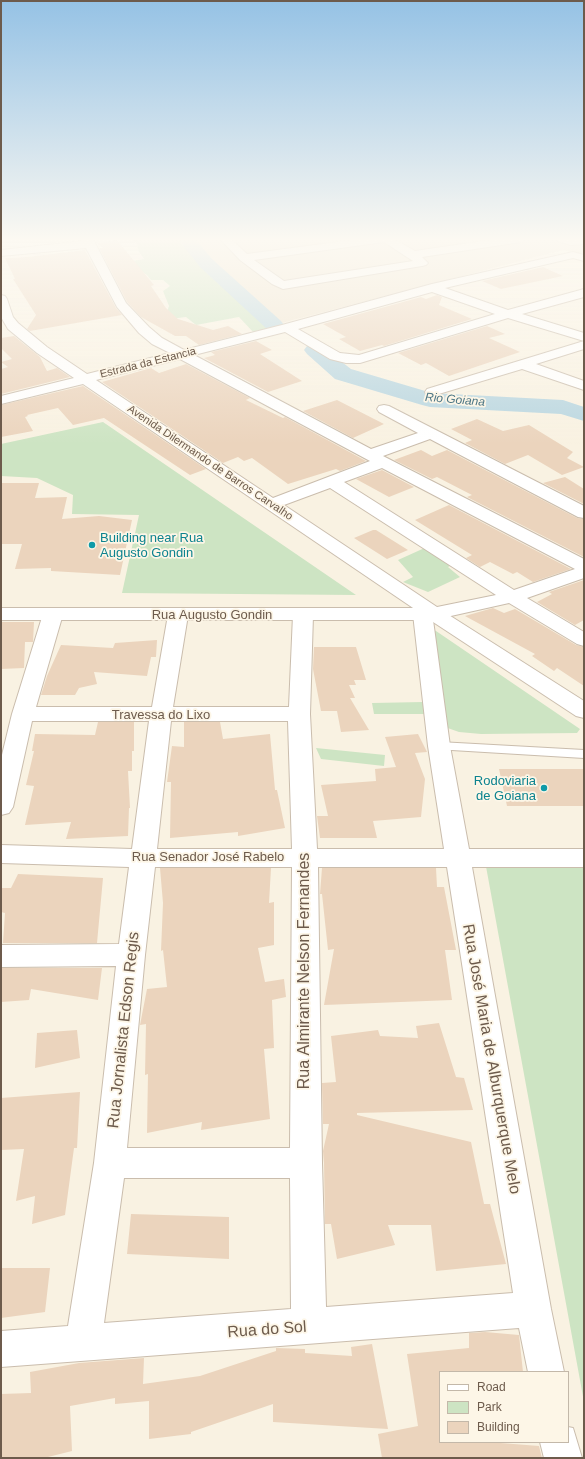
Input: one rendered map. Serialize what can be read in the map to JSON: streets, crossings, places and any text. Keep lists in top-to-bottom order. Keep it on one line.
{"streets":{"street":["Estrada da Estancia","Avenida Dilermando de Barros Carvalho","Rua Augusto Gondin","Travessa do Lixo","Rua Senador José Rabelo","Rua Almirante Nelson Fernandes","Rua Jornalista Edson Regis","Rua José Maria de Alburquerque Melo","Rua do Sol"]},"crossings":[["Estrada da Estancia","Avenida Dilermando de Barros Carvalho"],["Avenida Dilermando de Barros Carvalho","Rua Augusto Gondin"],["Avenida Dilermando de Barros Carvalho","Rua José Maria de Alburquerque Melo"],["Rua Augusto Gondin","Rua Almirante Nelson Fernandes"],["Rua Augusto Gondin","Rua Jornalista Edson Regis"],["Rua Augusto Gondin","Rua José Maria de Alburquerque Melo"],["Travessa do Lixo","Rua Almirante Nelson Fernandes"],["Travessa do Lixo","Rua Jornalista Edson Regis"],["Rua Senador José Rabelo","Rua Almirante Nelson Fernandes"],["Rua Senador José Rabelo","Rua Jornalista Edson Regis"],["Rua Senador José Rabelo","Rua José Maria de Alburquerque Melo"],["Rua Almirante Nelson Fernandes","Rua do Sol"],["Rua Jornalista Edson Regis","Rua do Sol"],["Rua José Maria de Alburquerque Melo","Rua do Sol"]],"water":["Rio Goiana"],"places":["Building near Rua Augusto Gondin","Rodoviaria de Goiana"],"legend":["Road","Park","Building"]}
